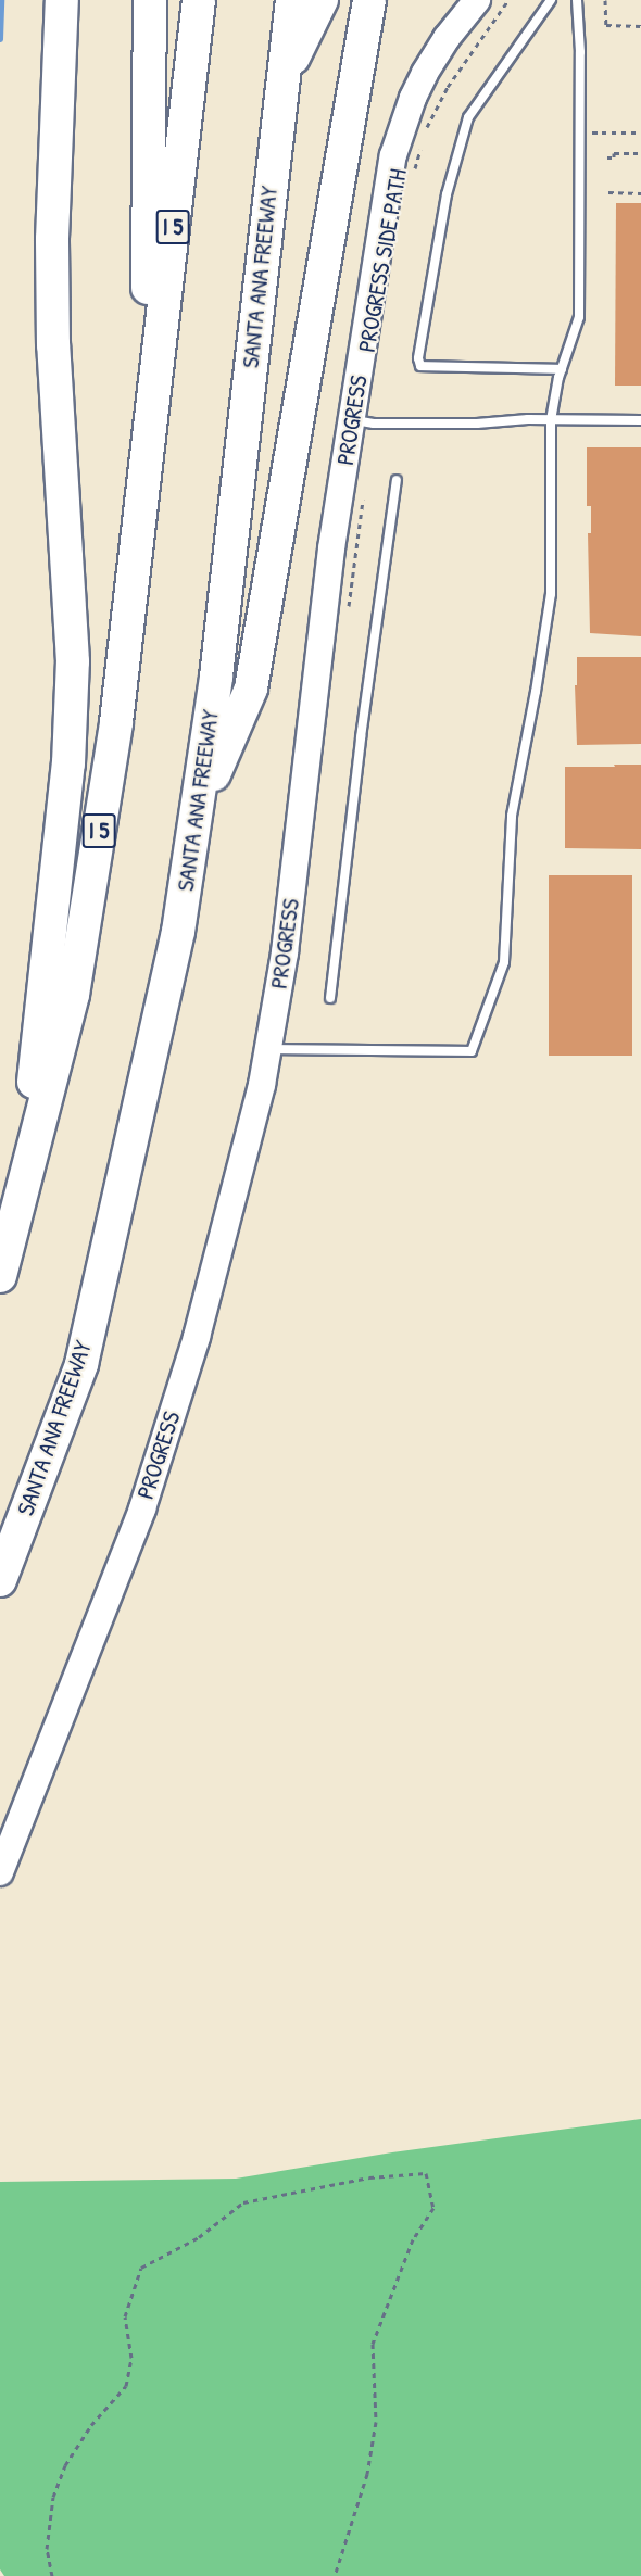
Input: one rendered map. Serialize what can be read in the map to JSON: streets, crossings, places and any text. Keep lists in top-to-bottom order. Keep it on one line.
{"streets":{"highway":["I 5","SANTA ANA FREEWAY"],"street":["PROGRESS"],"path":["PROGRESS SIDE PATH"]}}
